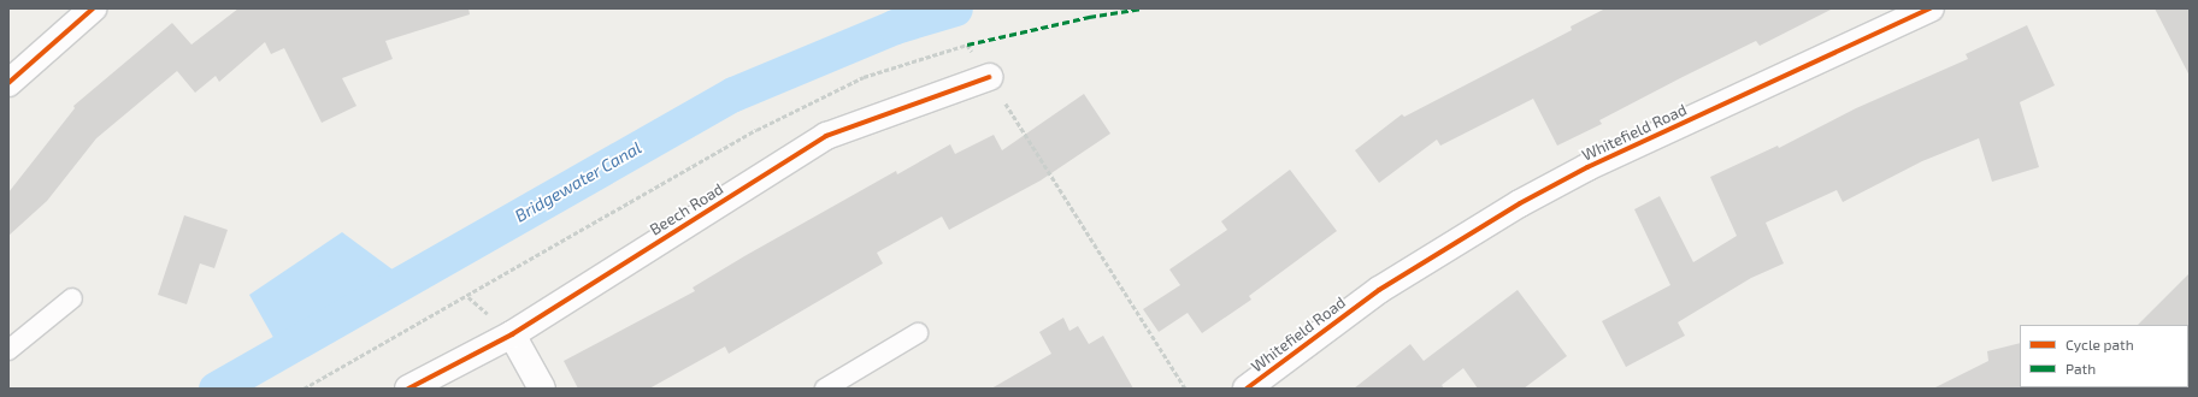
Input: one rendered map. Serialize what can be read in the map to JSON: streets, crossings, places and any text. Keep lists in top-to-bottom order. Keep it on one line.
{"streets":{"street":["Whitefield Road","Beech Road"]},"water":["Bridgewater Canal"],"legend":["Cycle path","Path"]}
